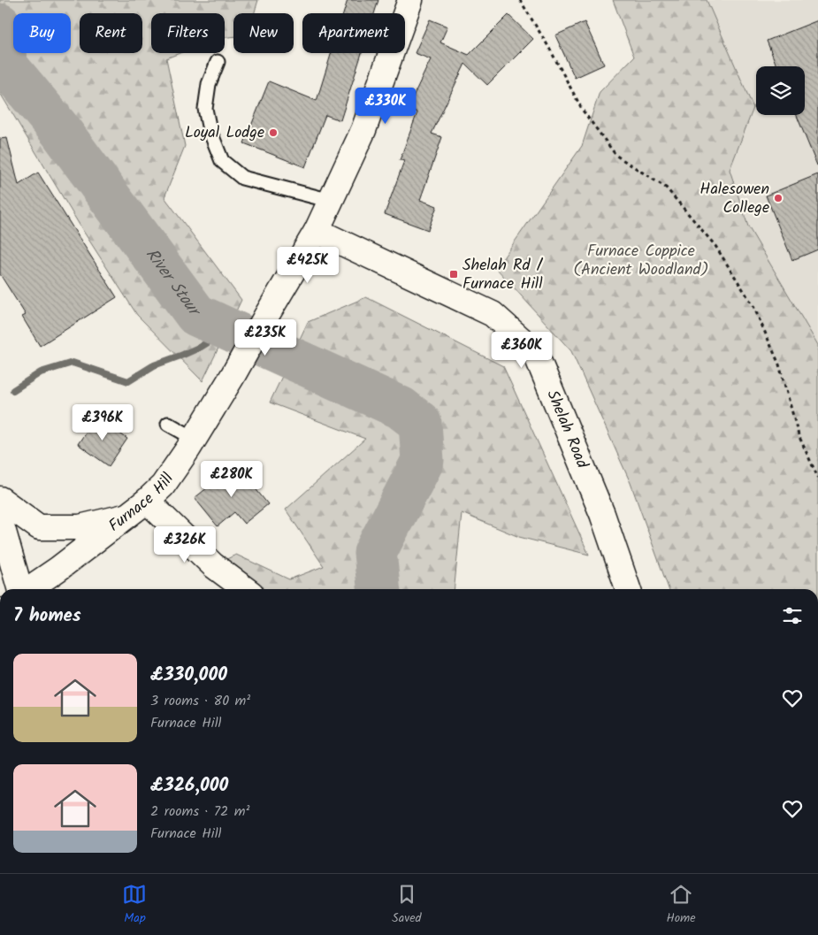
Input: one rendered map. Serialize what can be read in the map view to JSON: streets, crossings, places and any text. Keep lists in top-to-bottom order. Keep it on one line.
{"streets":{"street":["Shelah Road","Furnace Hill"]},"crossings":[["Shelah Road","Furnace Hill"]],"water":["River Stour"],"parks":["Furnace Coppice (Ancient Woodland)"],"places":{"other":["Loyal Lodge","Halesowen College"],"transit":["Shelah Rd / Furnace Hill"]},"page":{"chip":["Buy","Rent","Filters","New","Apartment"],"price":["£330K","£425K","£235K","£360K","£396K","£280K","£326K"],"heading":"7 homes","list":[{"name":"£330,000","note":"3 rooms · 80 m² · Furnace Hill"},{"name":"£326,000","note":"2 rooms · 72 m² · Furnace Hill"}],"tabs":["Map","Saved","Home"]}}
